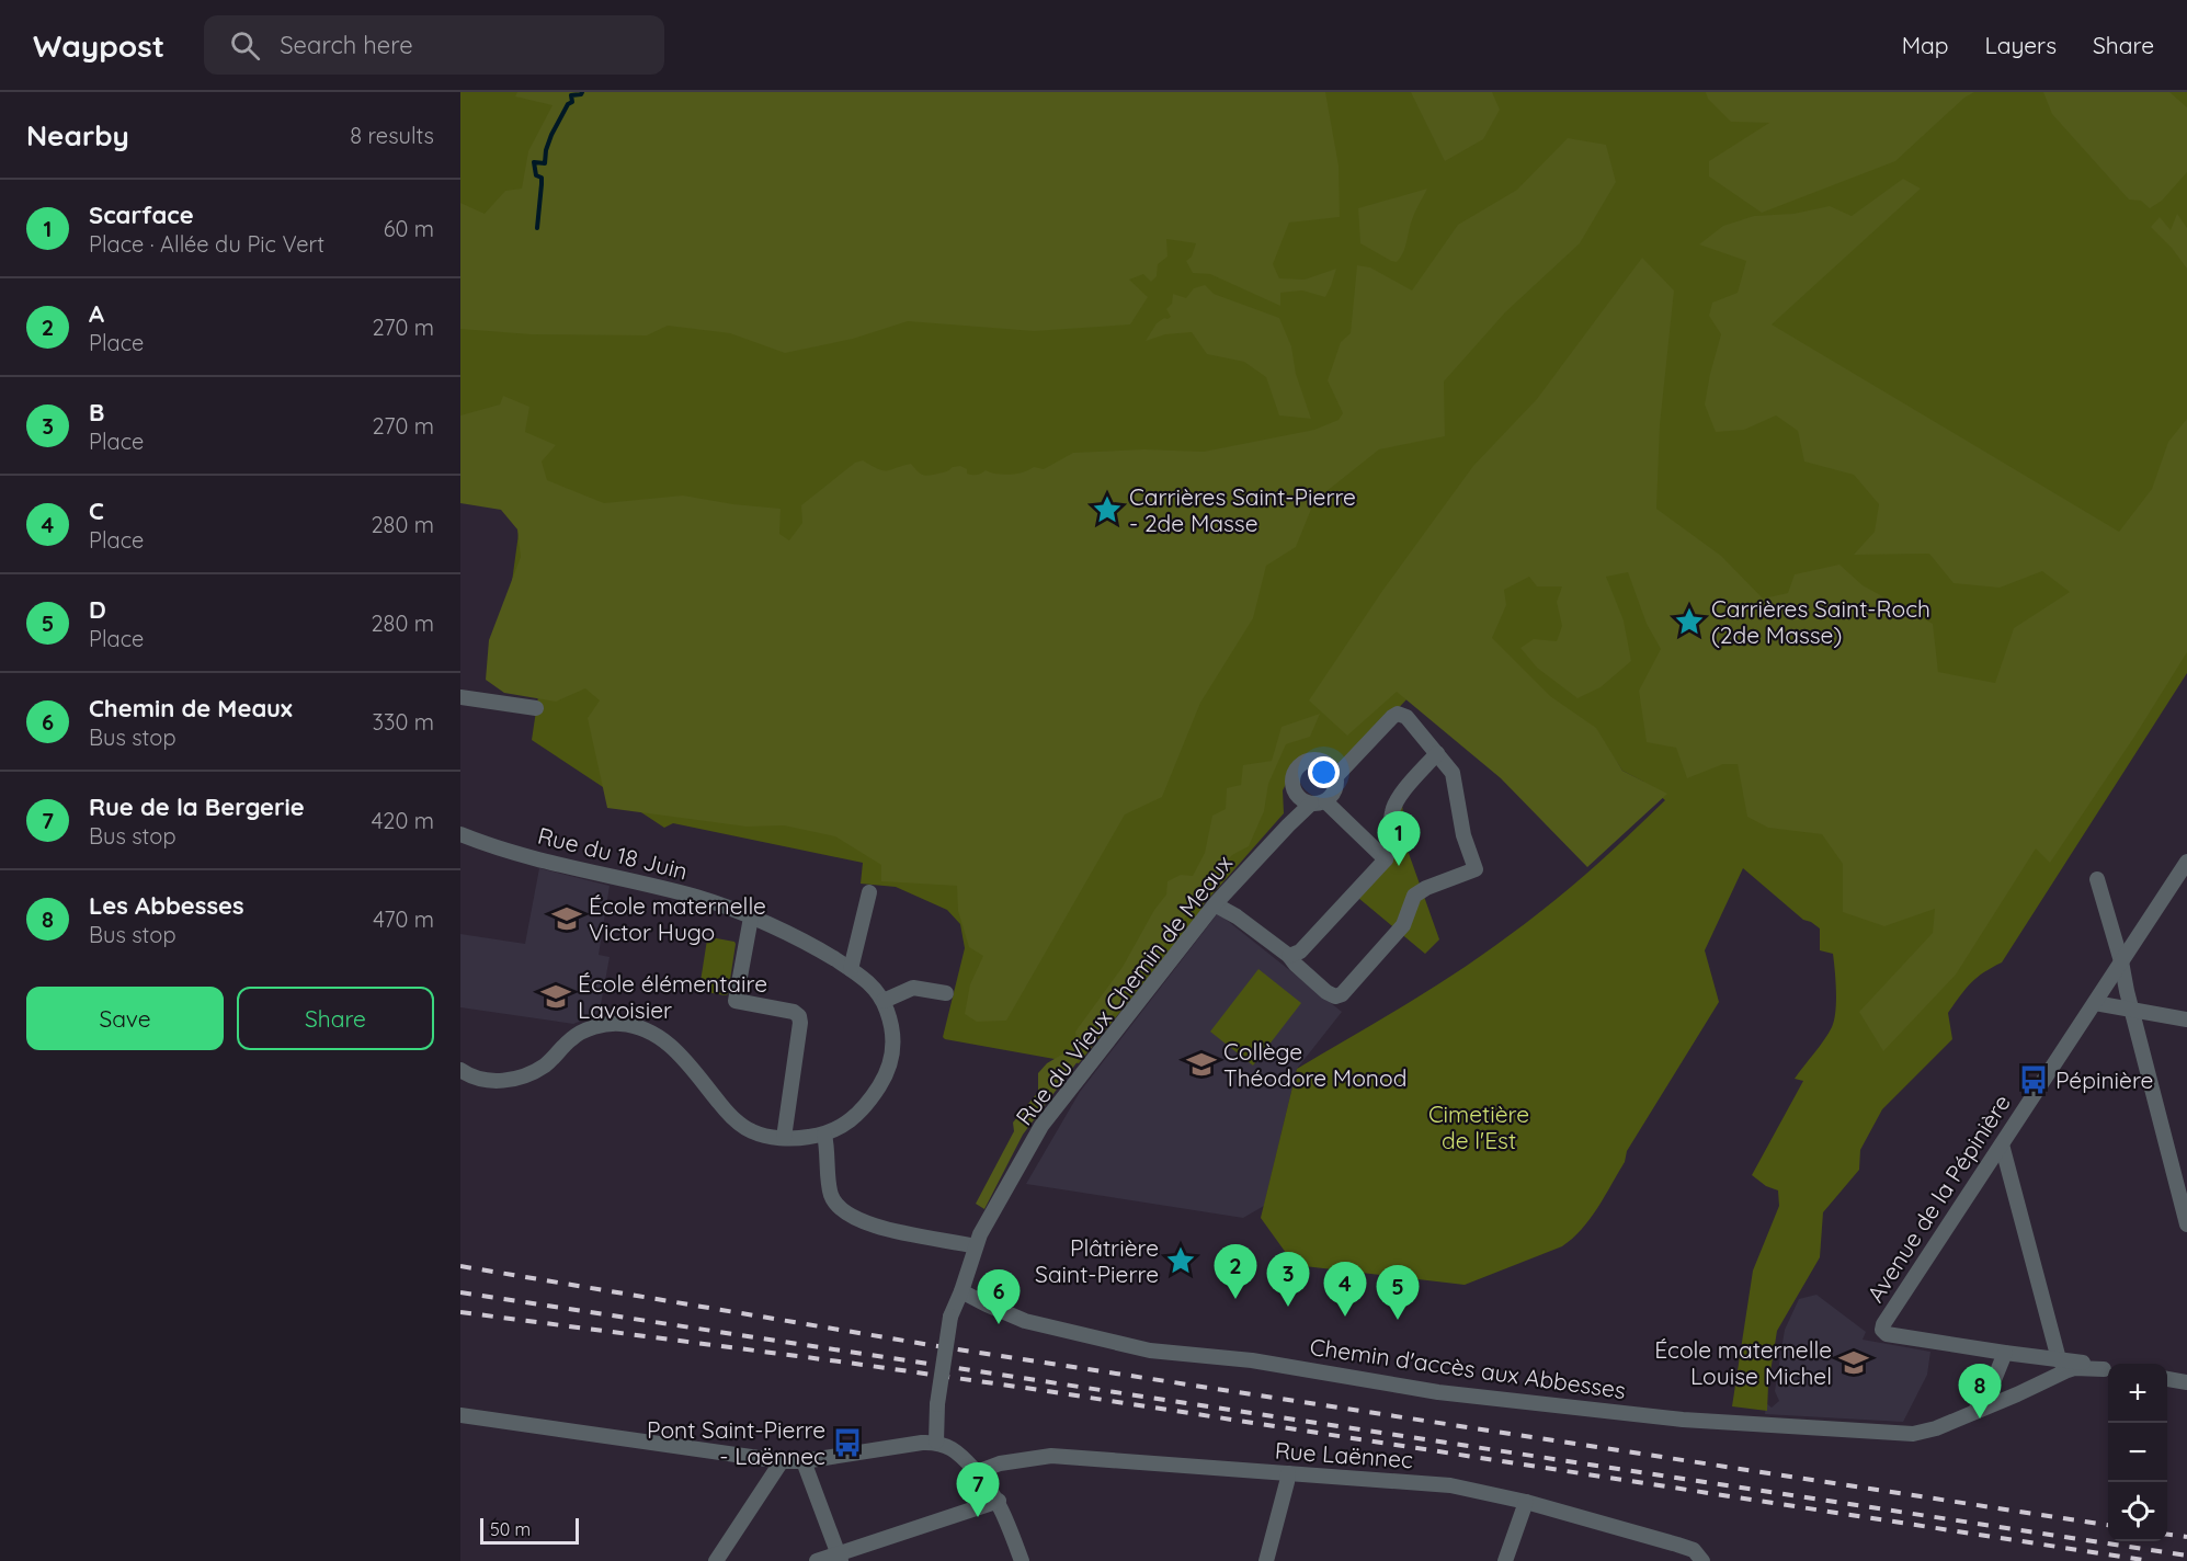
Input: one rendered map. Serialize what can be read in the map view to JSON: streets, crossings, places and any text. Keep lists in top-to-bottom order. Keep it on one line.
{"streets":{"street":["Rue du 18 Juin","Rue du Vieux Chemin de Meaux","Avenue de la Pépinière","Chemin d'accès aux Abbesses","Rue Laënnec"]},"crossings":[["Rue du Vieux Chemin de Meaux","Chemin d'accès aux Abbesses"]],"parks":["Cimetière de l'Est"],"places":{"place":["Carrières Saint-Pierre - 2de Masse","Carrières Saint-Roch (2de Masse)","Plâtrière Saint-Pierre"],"school or university":["École maternelle Victor Hugo","École élémentaire Lavoisier","Collège Théodore Monod","École maternelle Louise Michel"],"bus stop":["Pépinière","Pont Saint-Pierre - Laënnec"]},"scale_bar":"50 m","page":{"header":"Waypost","search":"Search here","nav":["Map","Layers","Share"],"heading":["Nearby","8 results"],"list":[{"mark":"1","name":"Scarface","note":"Place · Allée du Pic Vert","value":"60 m"},{"mark":"2","name":"A","note":"Place","value":"270 m"},{"mark":"3","name":"B","note":"Place","value":"270 m"},{"mark":"4","name":"C","note":"Place","value":"280 m"},{"mark":"5","name":"D","note":"Place","value":"280 m"},{"mark":"6","name":"Chemin de Meaux","note":"Bus stop","value":"330 m"},{"mark":"7","name":"Rue de la Bergerie","note":"Bus stop","value":"420 m"},{"mark":"8","name":"Les Abbesses","note":"Bus stop","value":"470 m"}],"pins":["1","2","3","4","5","6","8","7"],"buttons":["Save","Share"],"map_buttons":["+","−"],"scale":"50 m"}}
